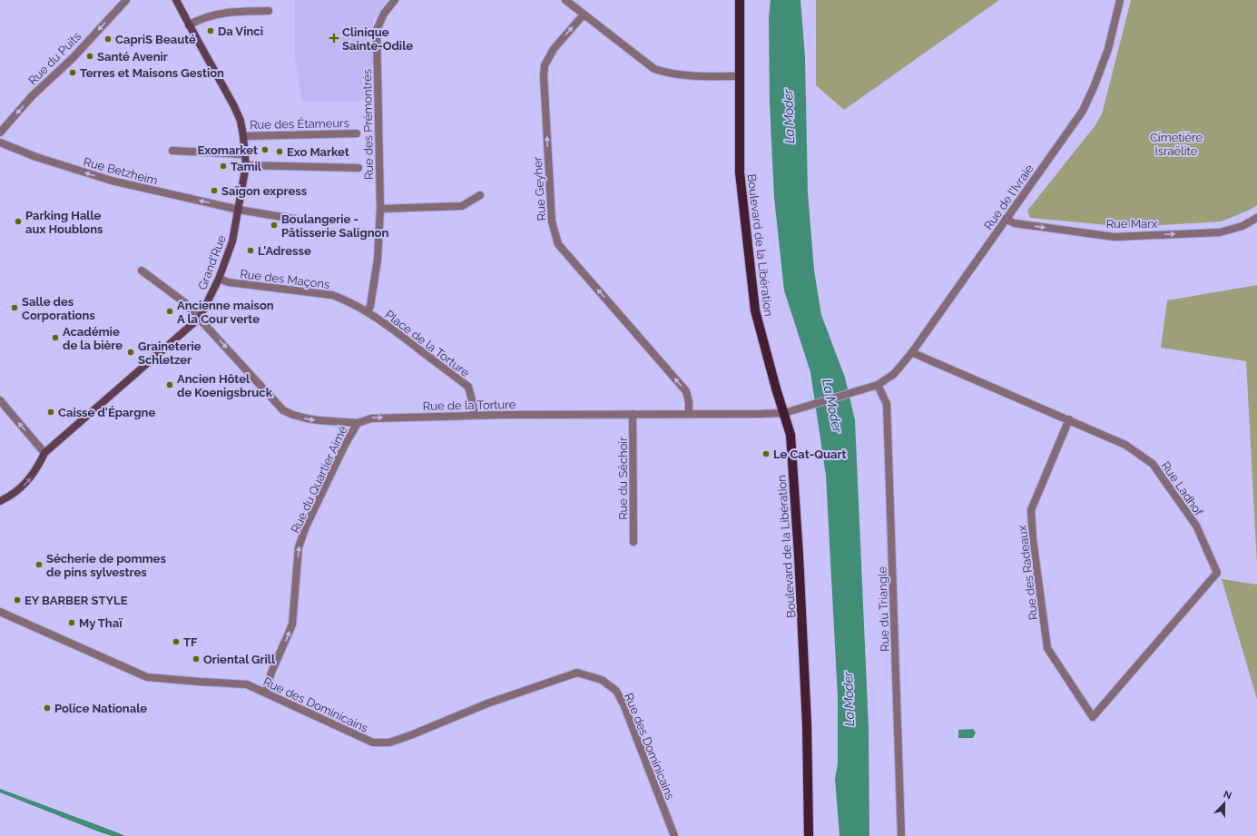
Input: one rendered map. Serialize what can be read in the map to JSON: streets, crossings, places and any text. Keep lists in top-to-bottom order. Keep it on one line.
{"streets":{"main road":["Boulevard de la Libération"],"street":["Rue du Puits","Rue des Étameurs","Rue des Prémontrés","Rue Betzheim","Rue Geyher","Rue de l'Ivraie","Rue Marx","Grand'Rue","Rue des Maçons","Place de la Torture","Rue de la Torture","Rue du Séchoir","Rue du Quartier Aimé","Rue Ladhof","Rue des Radeaux","Rue du Triangle","Rue des Dominicains"]},"crossings":[["Rue des Étameurs","Grand'Rue"],["Rue des Prémontrés","Rue des Maçons"],["Rue des Prémontrés","Place de la Torture"],["Rue Betzheim","Grand'Rue"],["Rue Geyher","Rue de la Torture"],["Rue de l'Ivraie","Rue Marx"],["Rue de l'Ivraie","Rue de la Torture"],["Rue de l'Ivraie","Rue Ladhof"],["Rue de l'Ivraie","Rue du Triangle"],["Boulevard de la Libération","Rue de la Torture"],["Grand'Rue","Rue des Maçons"],["Grand'Rue","Rue de la Torture"],["Rue des Maçons","Place de la Torture"],["Place de la Torture","Rue de la Torture"],["Rue de la Torture","Rue du Séchoir"],["Rue de la Torture","Rue du Quartier Aimé"],["Rue du Quartier Aimé","Rue des Dominicains"],["Rue Ladhof","Rue des Radeaux"]],"one_way":["Rue du Puits","Rue Geyher","Rue Marx","Rue de la Torture","Rue du Quartier Aimé"],"water":["La Moder"],"parks":["Cimetière Israëlite"],"places":{"other":["Da Vinci","CapriS Beauté","Santé Avenir","Terres et Maisons Gestion","Exomarket","Exo Market","Tamil","Saïgon express","Parking Halle aux Houblons","Boulangerie - Pâtisserie Salignon","L'Adresse","Salle des Corporations","Ancienne maison A la Cour verte","Académie de la bière","Graineterie Schletzer","Ancien Hôtel de Koenigsbruck","Caisse d'Épargne","Le Cat-Quart","Sécherie de pommes de pins sylvestres","EY BARBER STYLE","My Thaï","TF","Oriental Grill","Police Nationale"],"health":["Clinique Sainte-Odile"]},"north":"top"}
